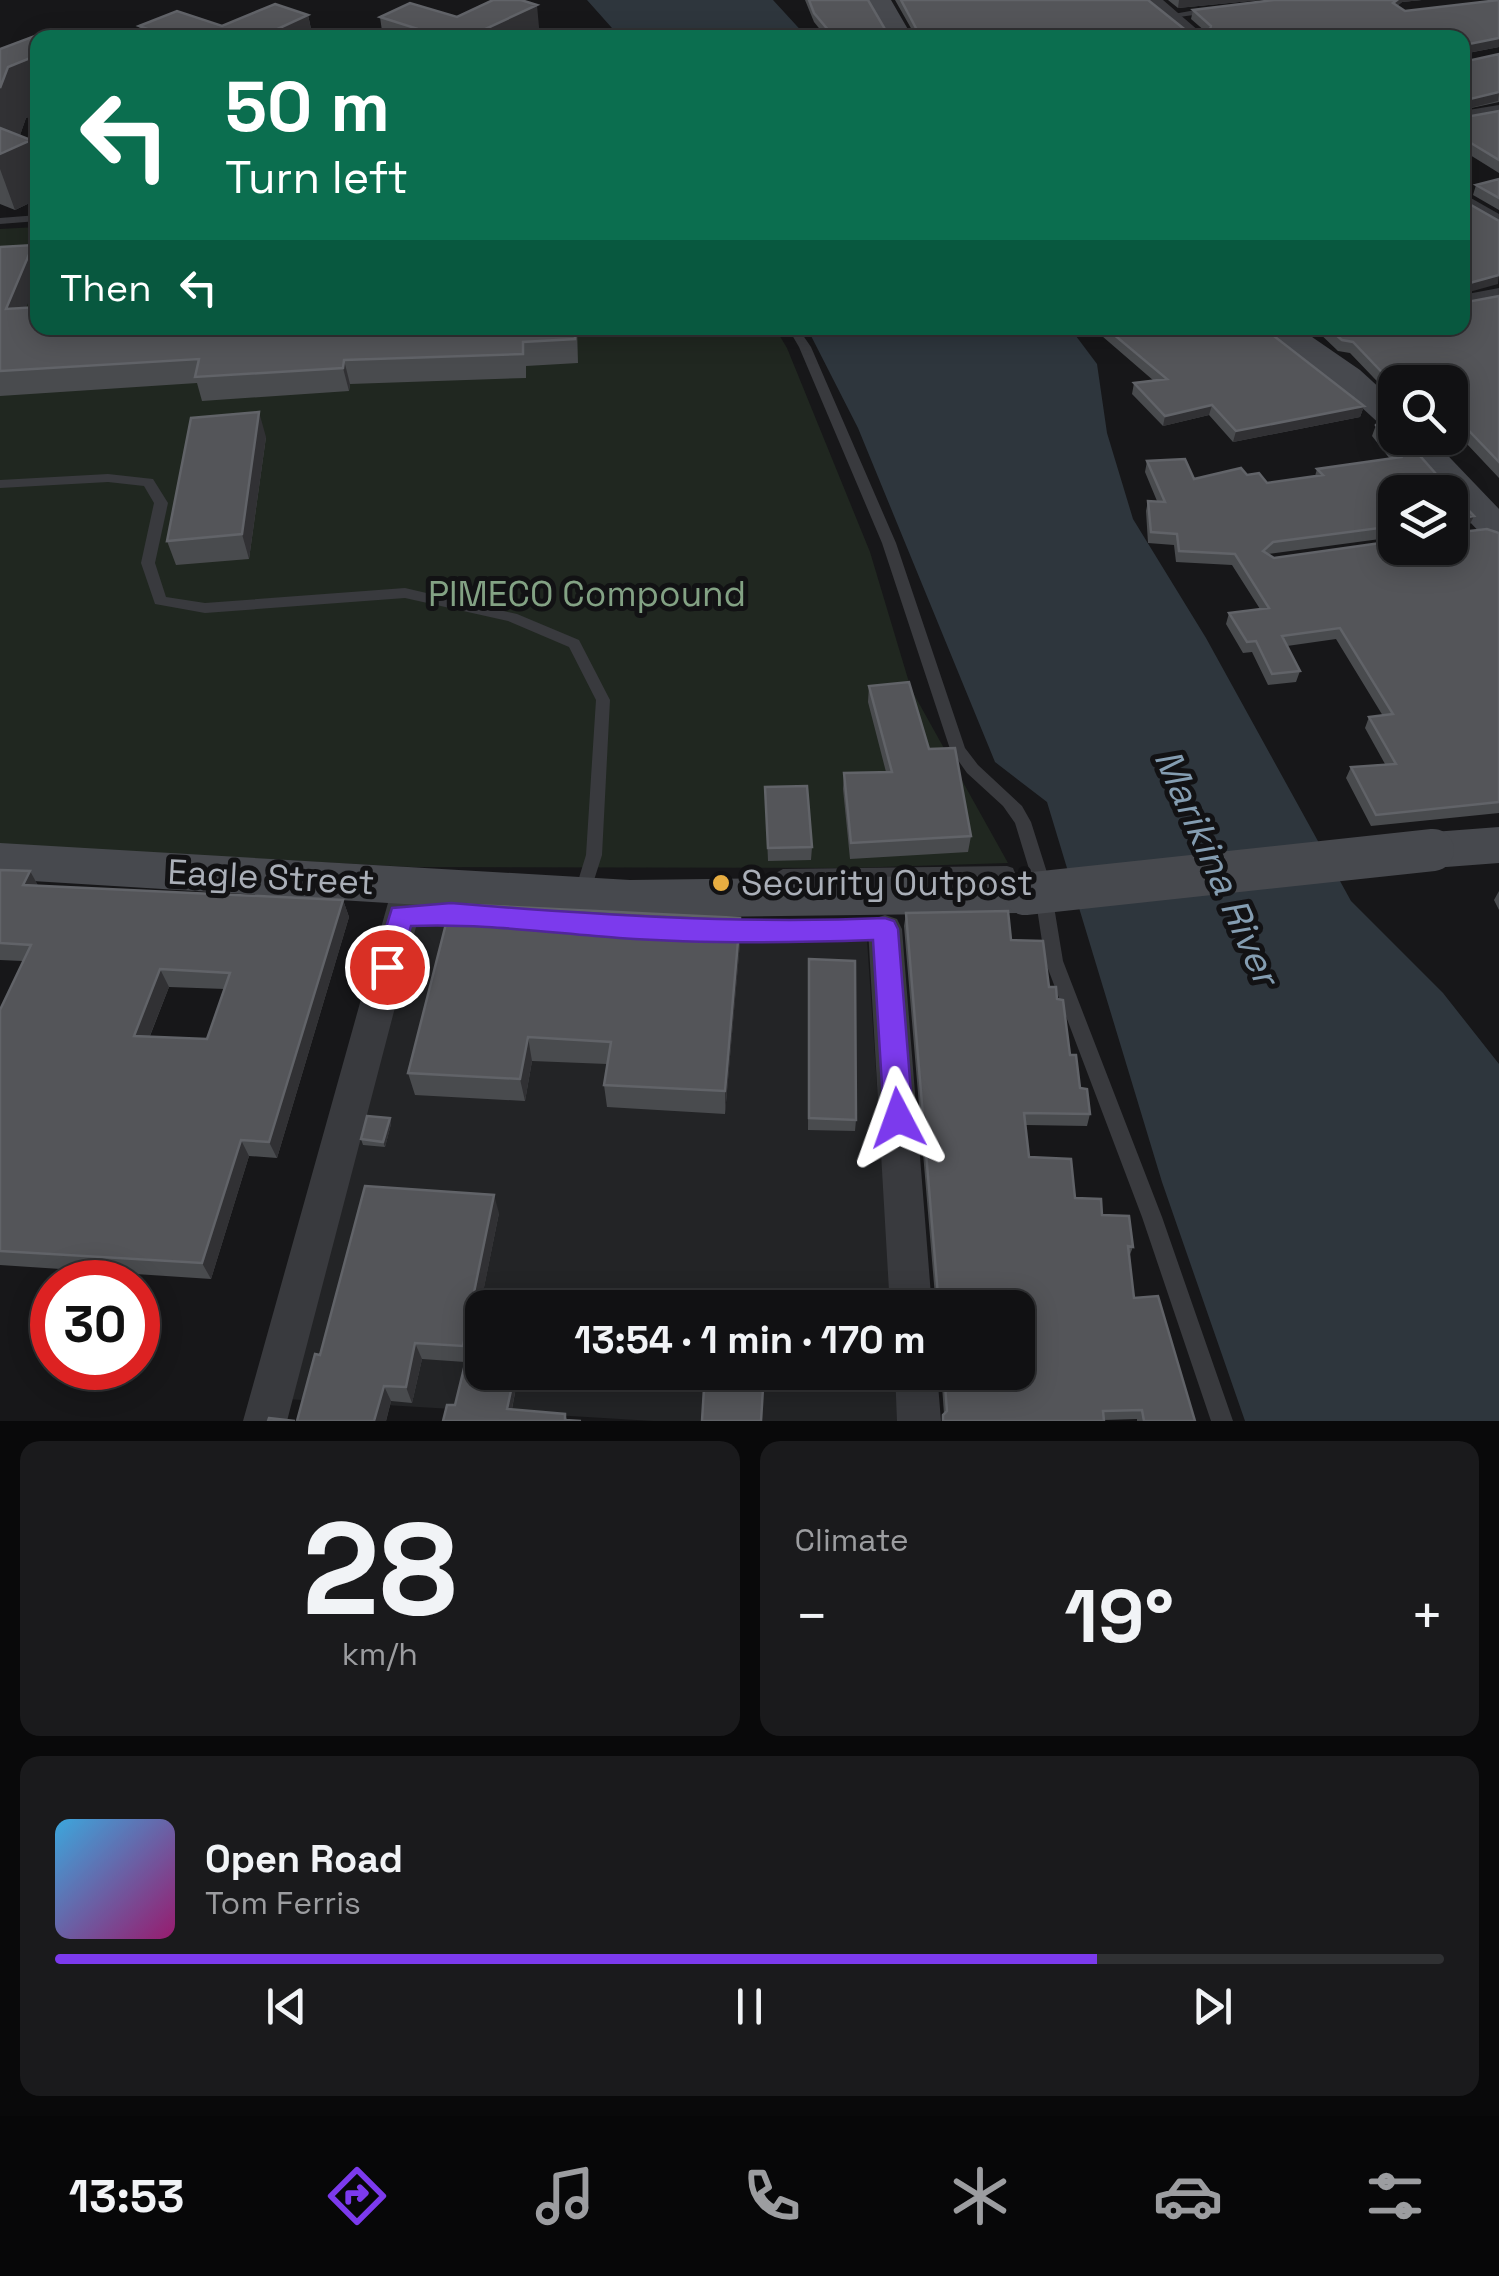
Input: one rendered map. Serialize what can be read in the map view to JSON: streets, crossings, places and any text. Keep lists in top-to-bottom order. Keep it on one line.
{"streets":{"main road":["Eagle Street"]},"water":["Marikina River"],"parks":["PIMECO Compound"],"places":["Security Outpost"],"page":{"turn":["50 m","Turn left"],"then":"Then","limit":"30","trip":"13:54 · 1 min · 170 m","tile":[["28","km/h"],"Climate"],"heat":["−","19°","+"],"song":["Open Road","Tom Ferris"],"tabs":"13:53"}}
